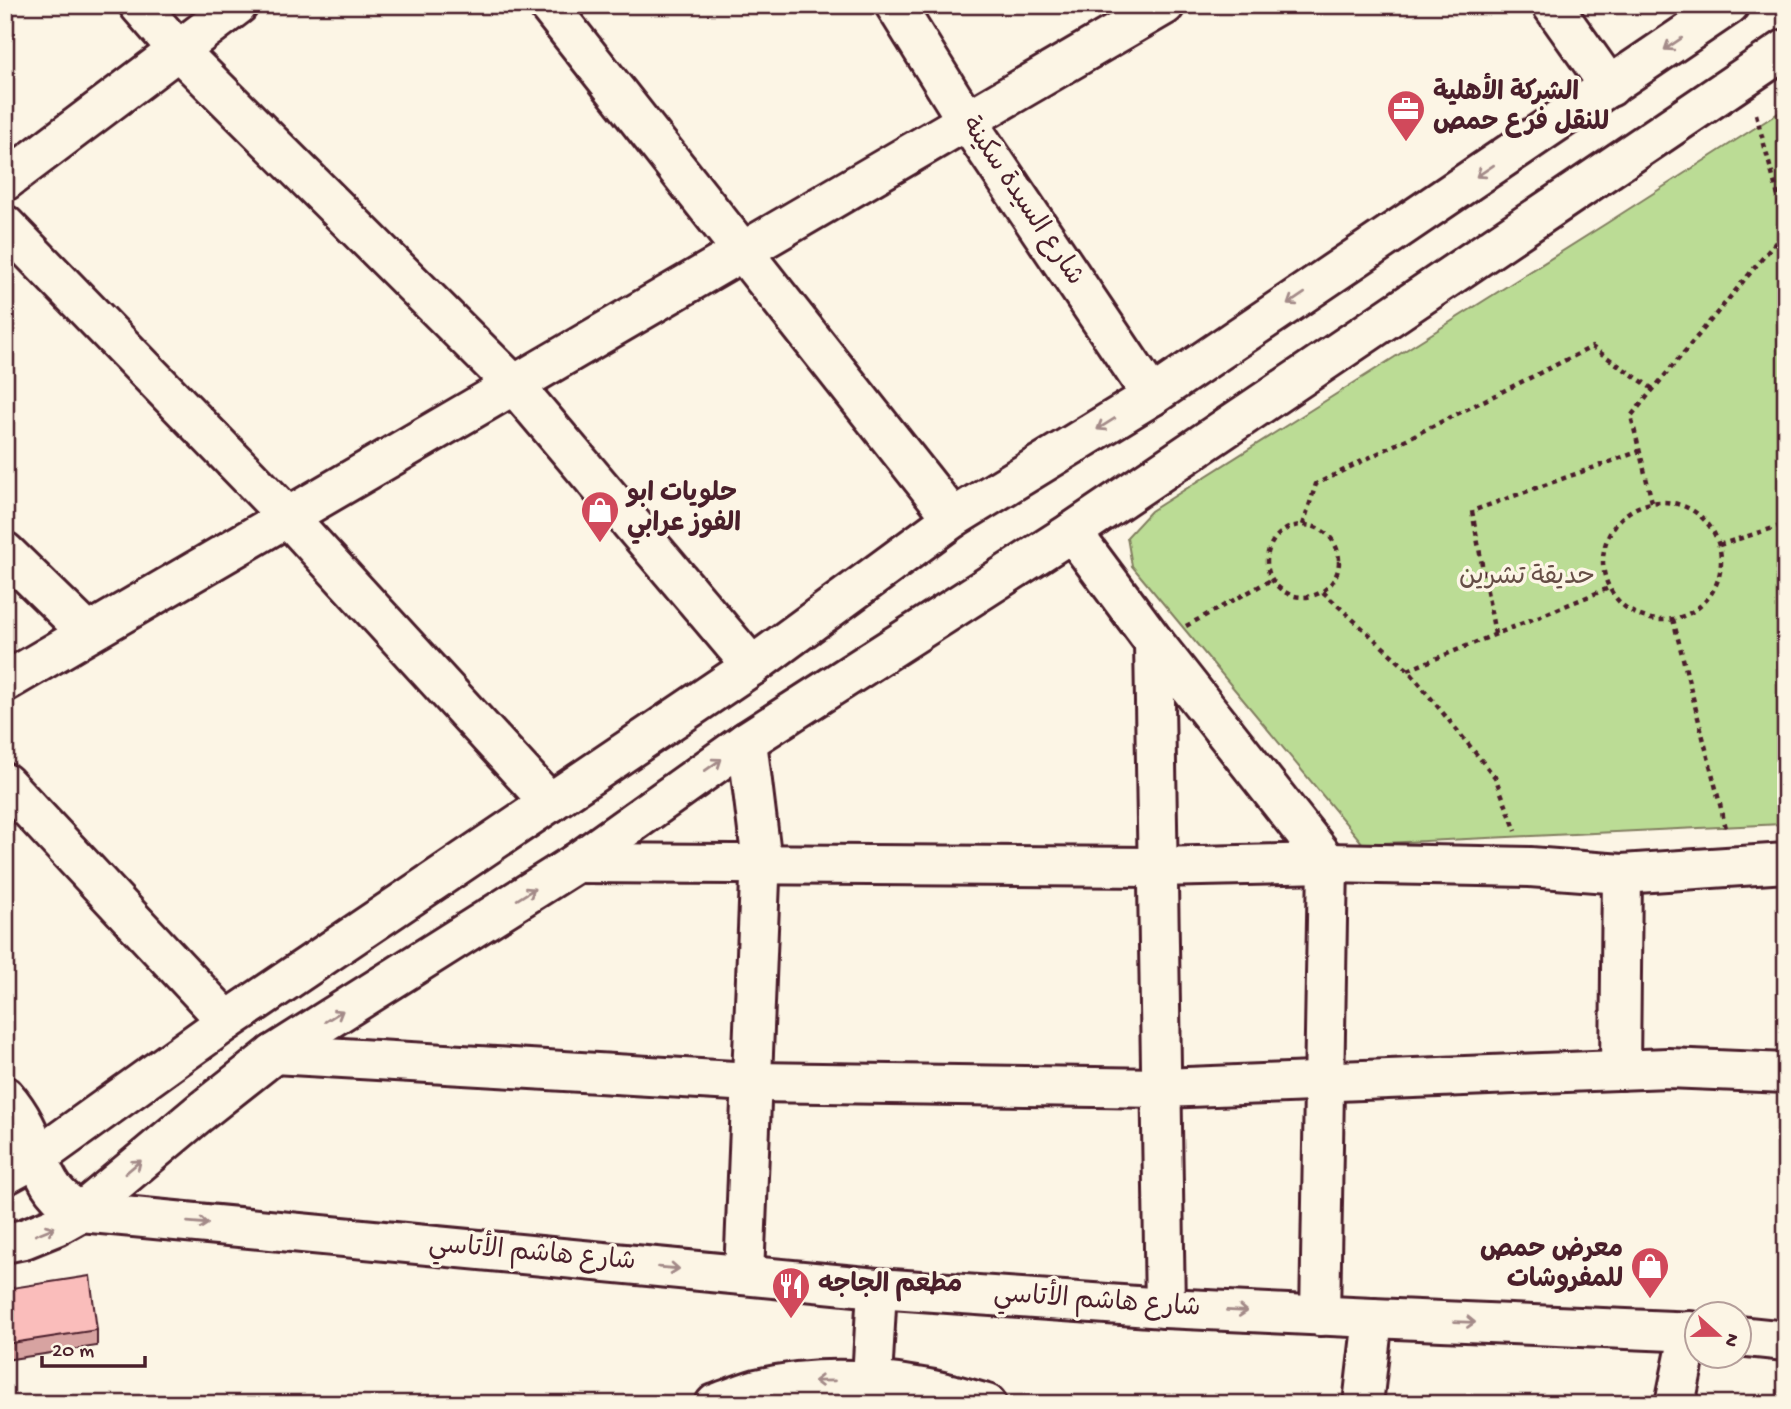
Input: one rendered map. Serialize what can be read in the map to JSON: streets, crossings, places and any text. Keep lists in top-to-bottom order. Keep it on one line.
{"streets":{"main road":["شارع السيدة سكينة","شارع هاشم الأتاسي"]},"parks":["حديقة تشرين"],"places":{"office":["الشركة الأهلية للنقل فرع حمص"],"shop":["حلويات ابو الفوز عرابي","معرض حمص للمفروشات"],"restaurant":["مطعم الجاجه"]},"scale_bar":"20 m","north":"right"}
